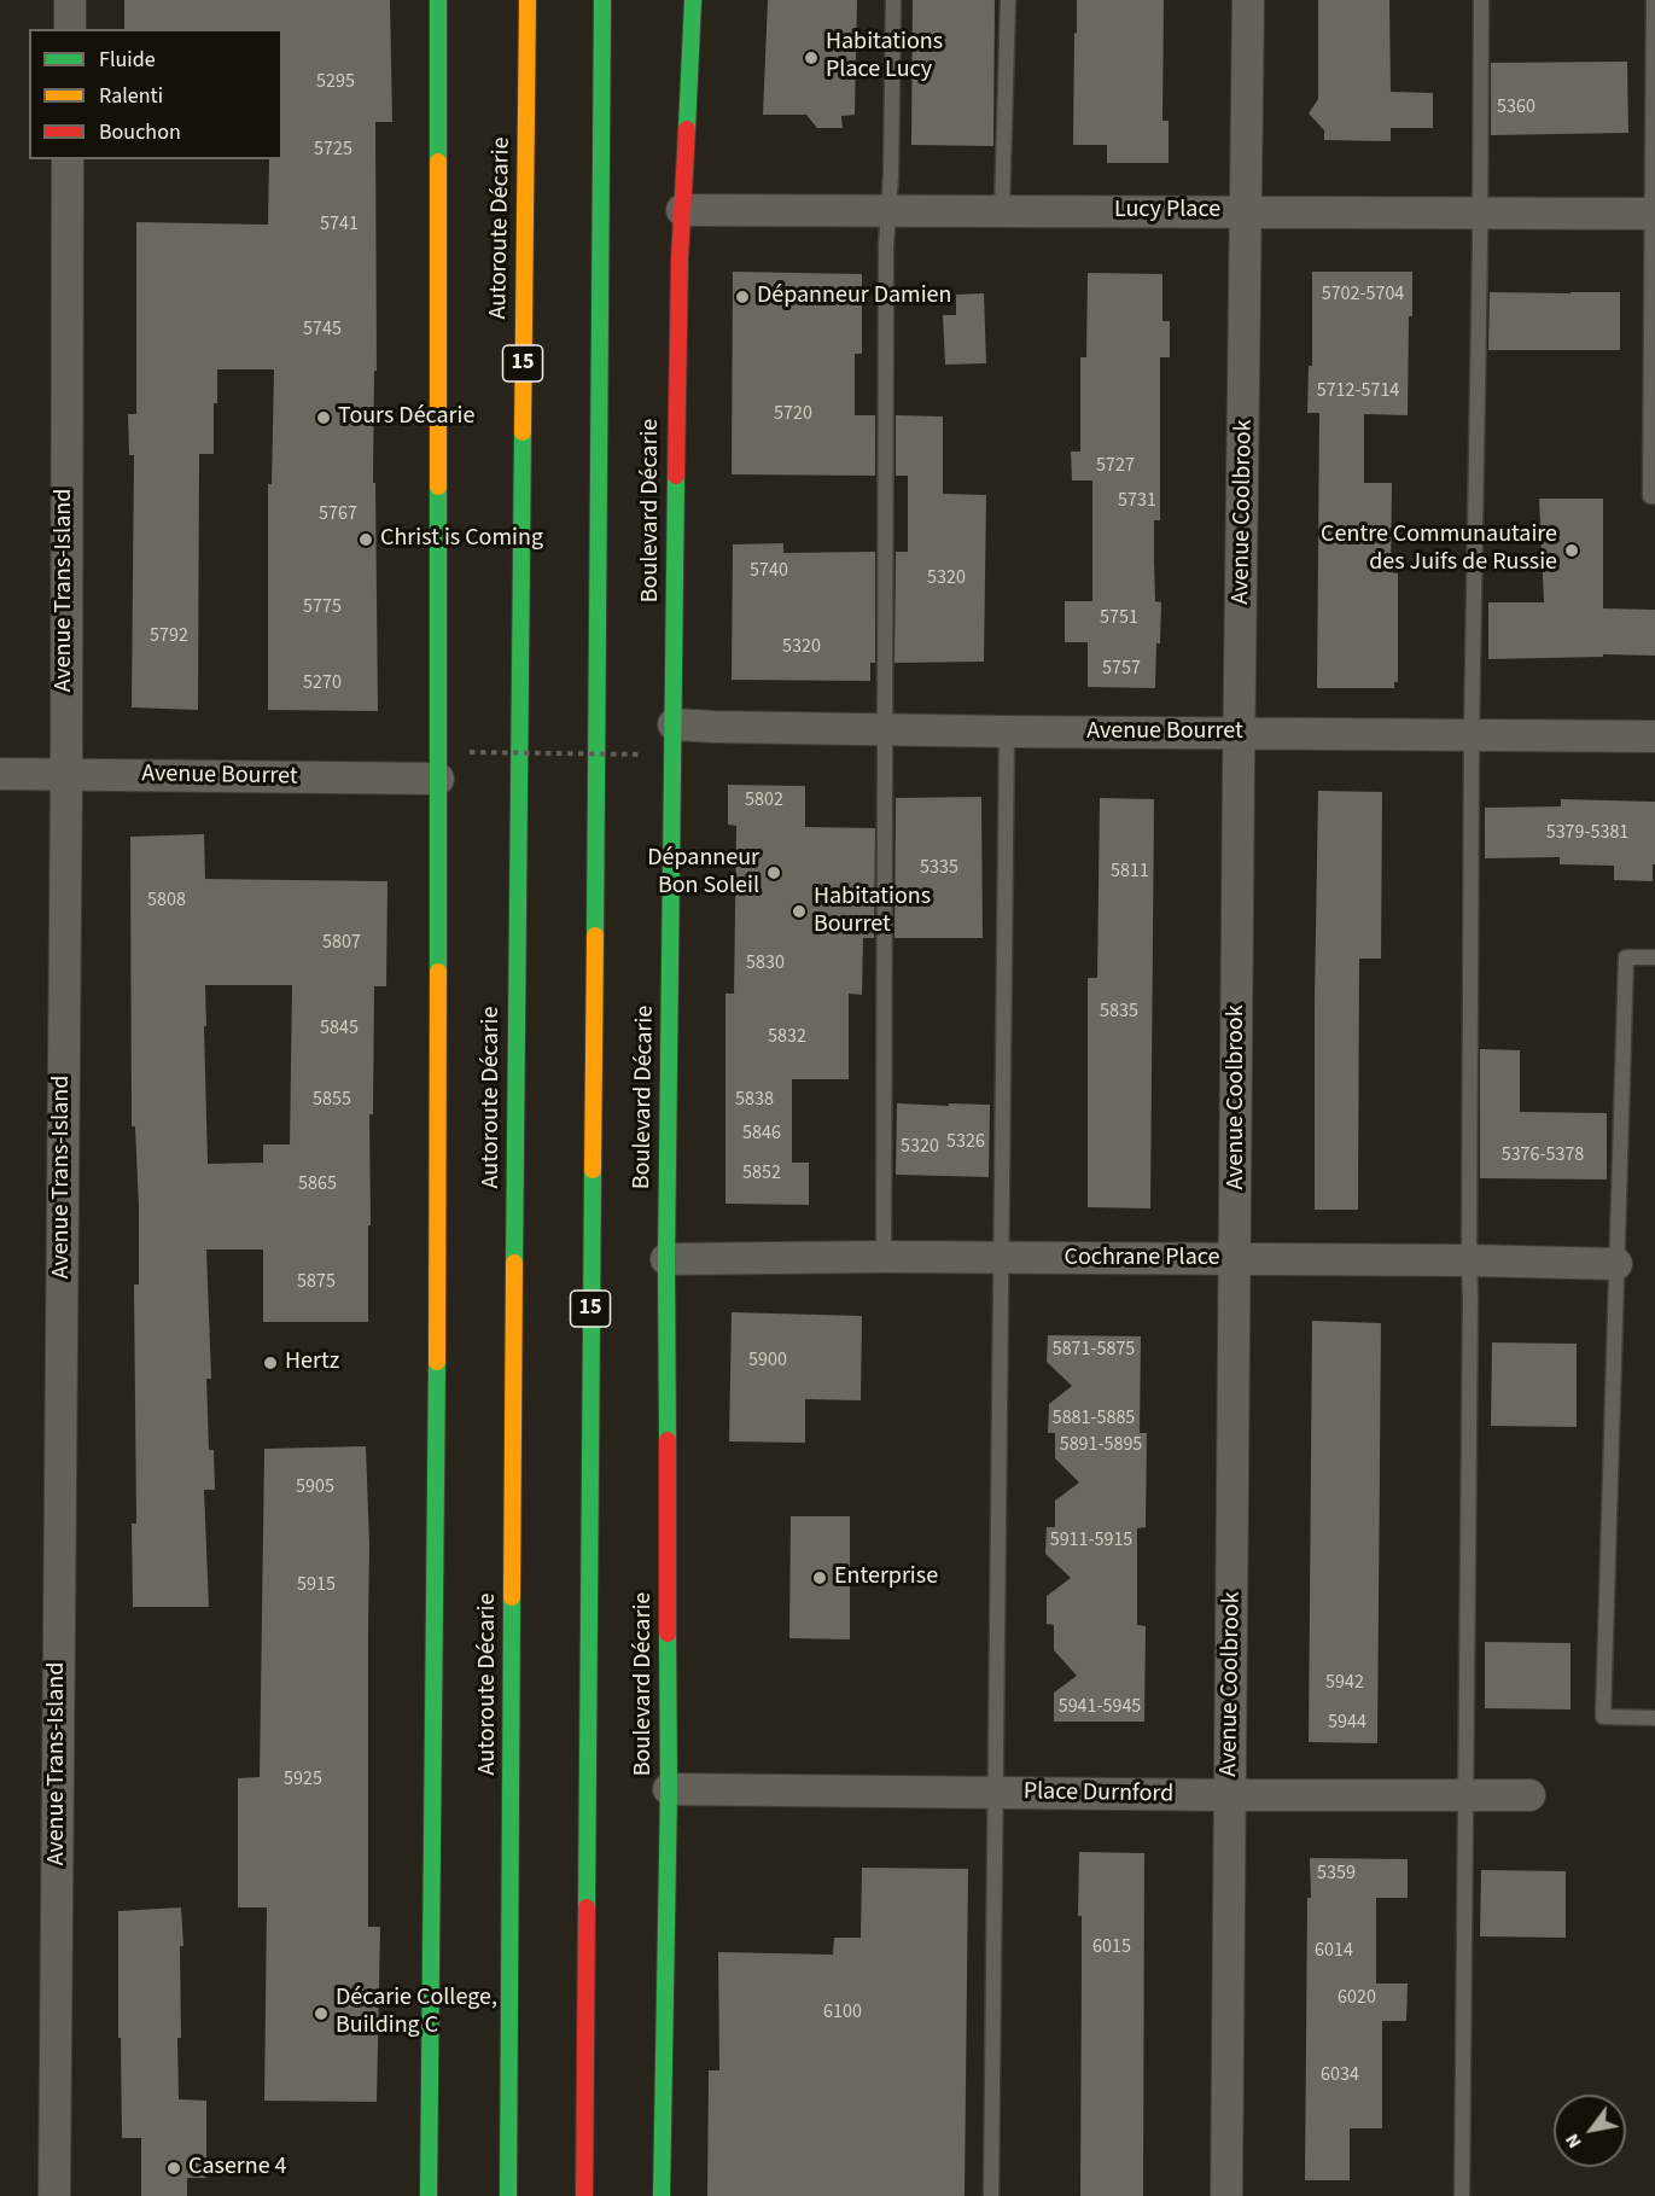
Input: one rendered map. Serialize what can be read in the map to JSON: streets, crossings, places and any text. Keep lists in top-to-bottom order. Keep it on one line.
{"streets":{"main road":["Autoroute Décarie","15","Boulevard Décarie"],"street":["Lucy Place","Avenue Coolbrook","Avenue Trans-Island","Avenue Bourret","Cochrane Place","Place Durnford"]},"crossings":[["Lucy Place","Boulevard Décarie"],["Lucy Place","Avenue Coolbrook"],["Boulevard Décarie","Avenue Bourret"],["Boulevard Décarie","Cochrane Place"],["Boulevard Décarie","Place Durnford"],["Avenue Coolbrook","Avenue Bourret"],["Avenue Coolbrook","Cochrane Place"],["Avenue Coolbrook","Place Durnford"],["Avenue Trans-Island","Avenue Bourret"]],"places":["Habitations Place Lucy","Dépanneur Damien","Tours Décarie","Christ is Coming","Centre Communautaire des Juifs de Russie","Dépanneur Bon Soleil","Habitations Bourret","Hertz","Enterprise","Décarie College, Building C","Caserne 4"],"house_numbers":["5295","5360","5725","5741","5702-5704","5745","5712-5714","5720","5727","5731","5767","5740","5320","5775","5751","5792","5320","5757","5270","5802","5379-5381","5335","5811","5808","5807","5830","5835","5845","5832","5855","5838","5846","5326","5320","5376-5378","5852","5865","5875","5871-5875","5900","5881-5885","5891-5895","5905","5911-5915","5915","5942","5941-5945","5944","5925","5359","6015","6014","6020","6100","6034"],"legend":["Fluide","Ralenti","Bouchon"],"north":"bottom left"}
